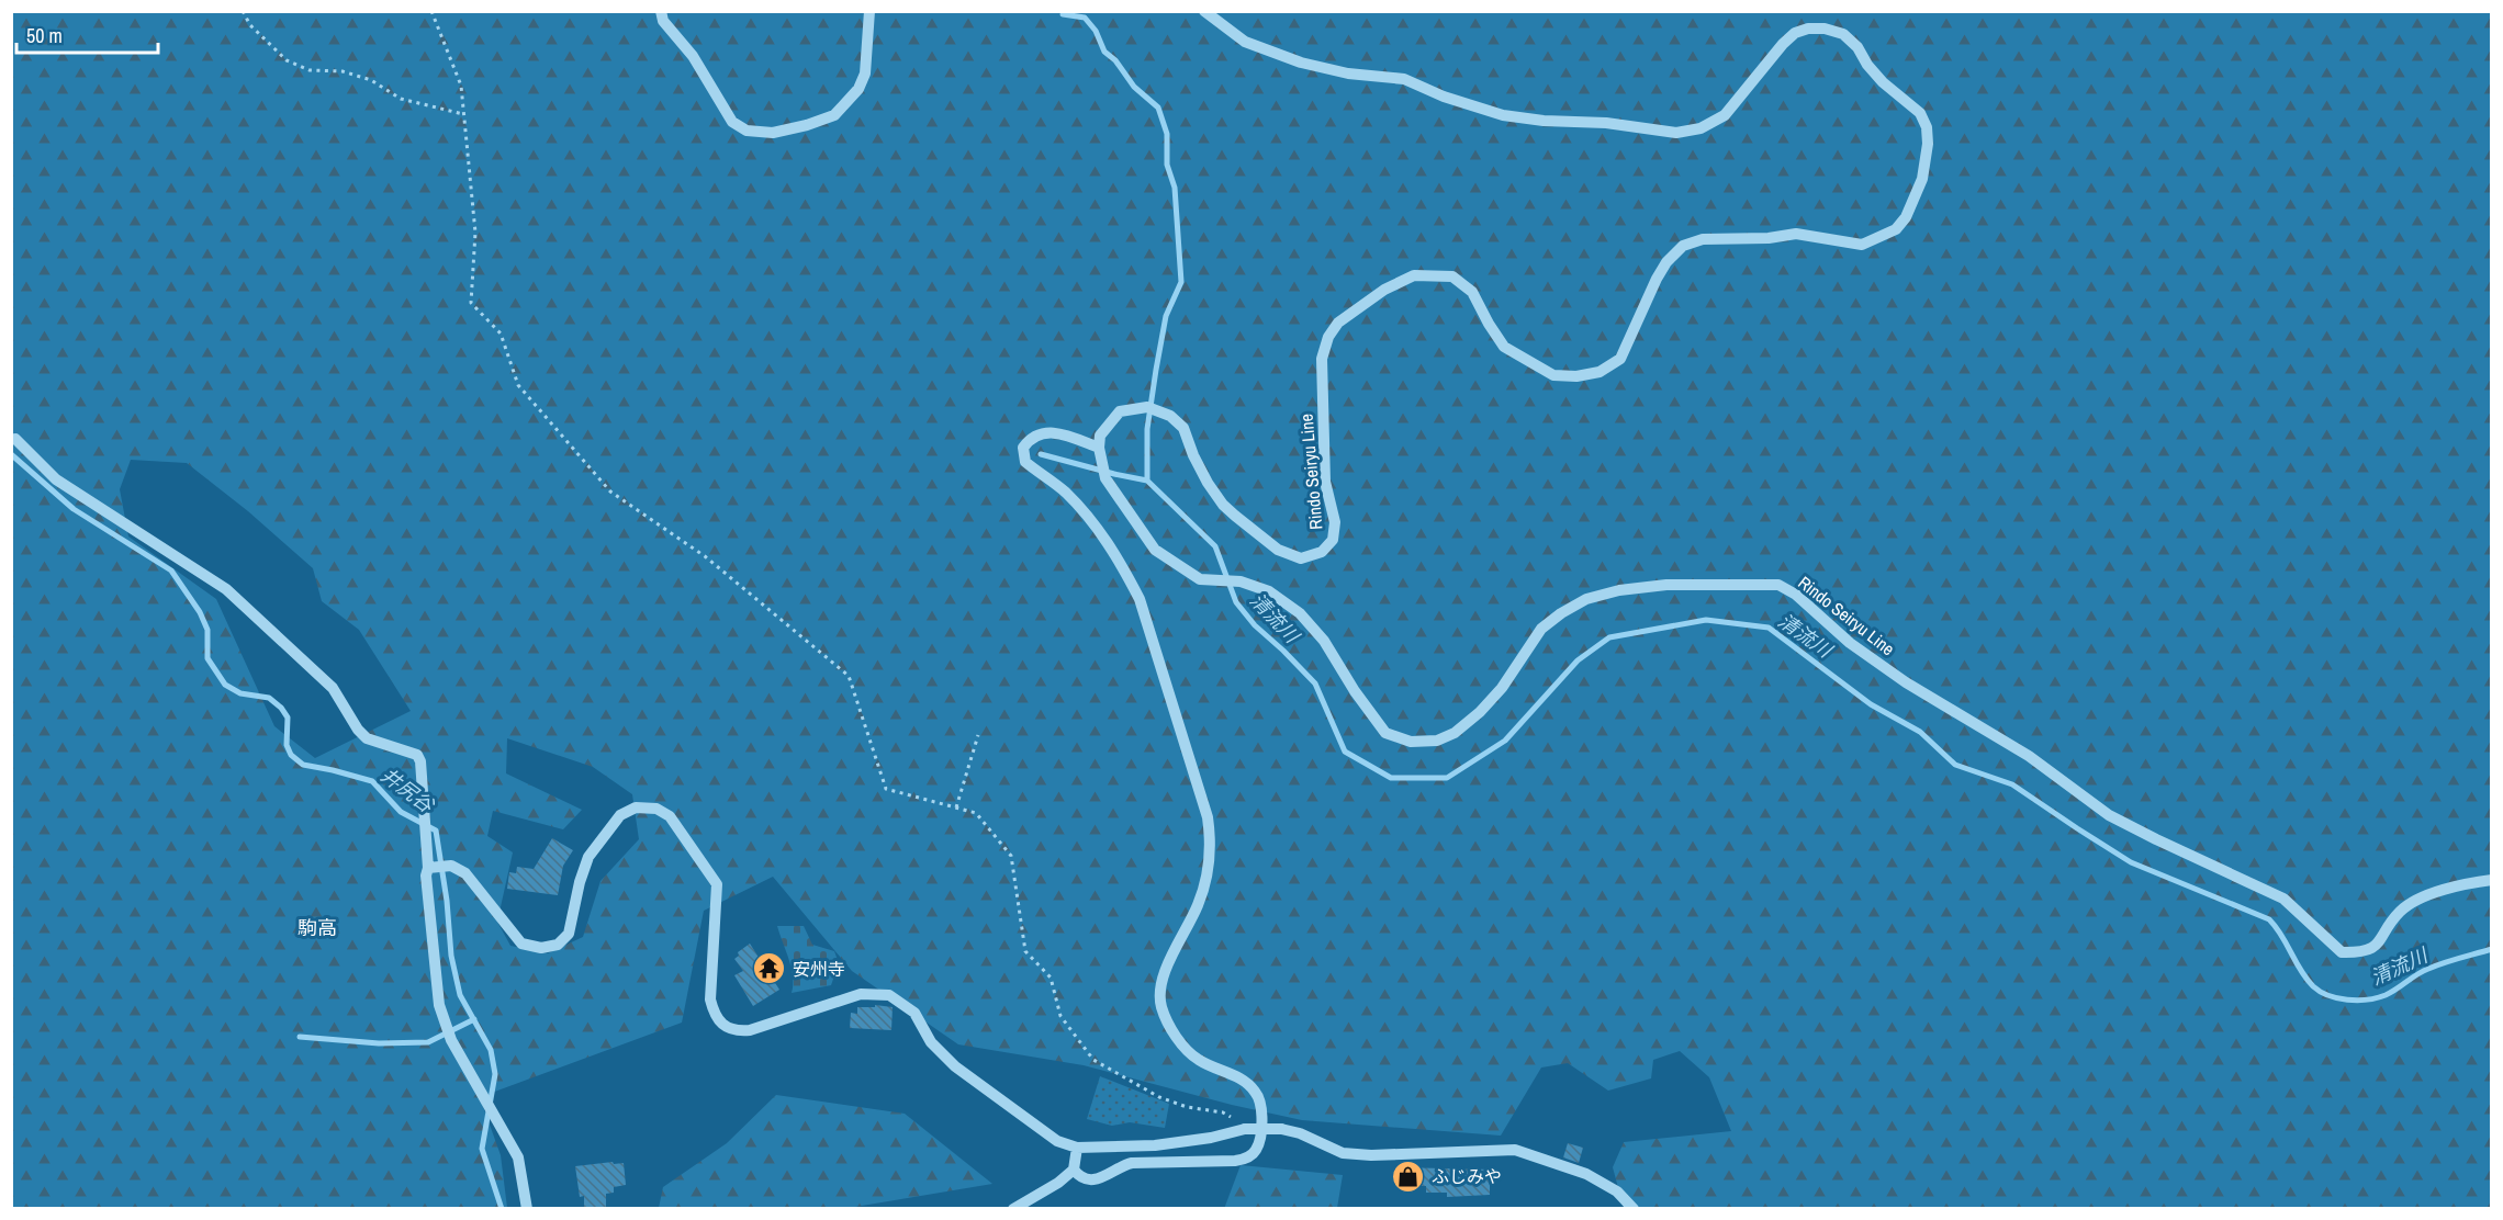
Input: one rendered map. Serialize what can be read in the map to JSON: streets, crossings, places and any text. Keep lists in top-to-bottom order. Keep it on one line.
{"streets":{"street":["Rindo Seiryu Line"]},"districts":["駒高"],"water":["清流川","井尻谷"],"places":{"temple":["安州寺"],"shop":["ふじみや"]},"scale_bar":"50 m"}
